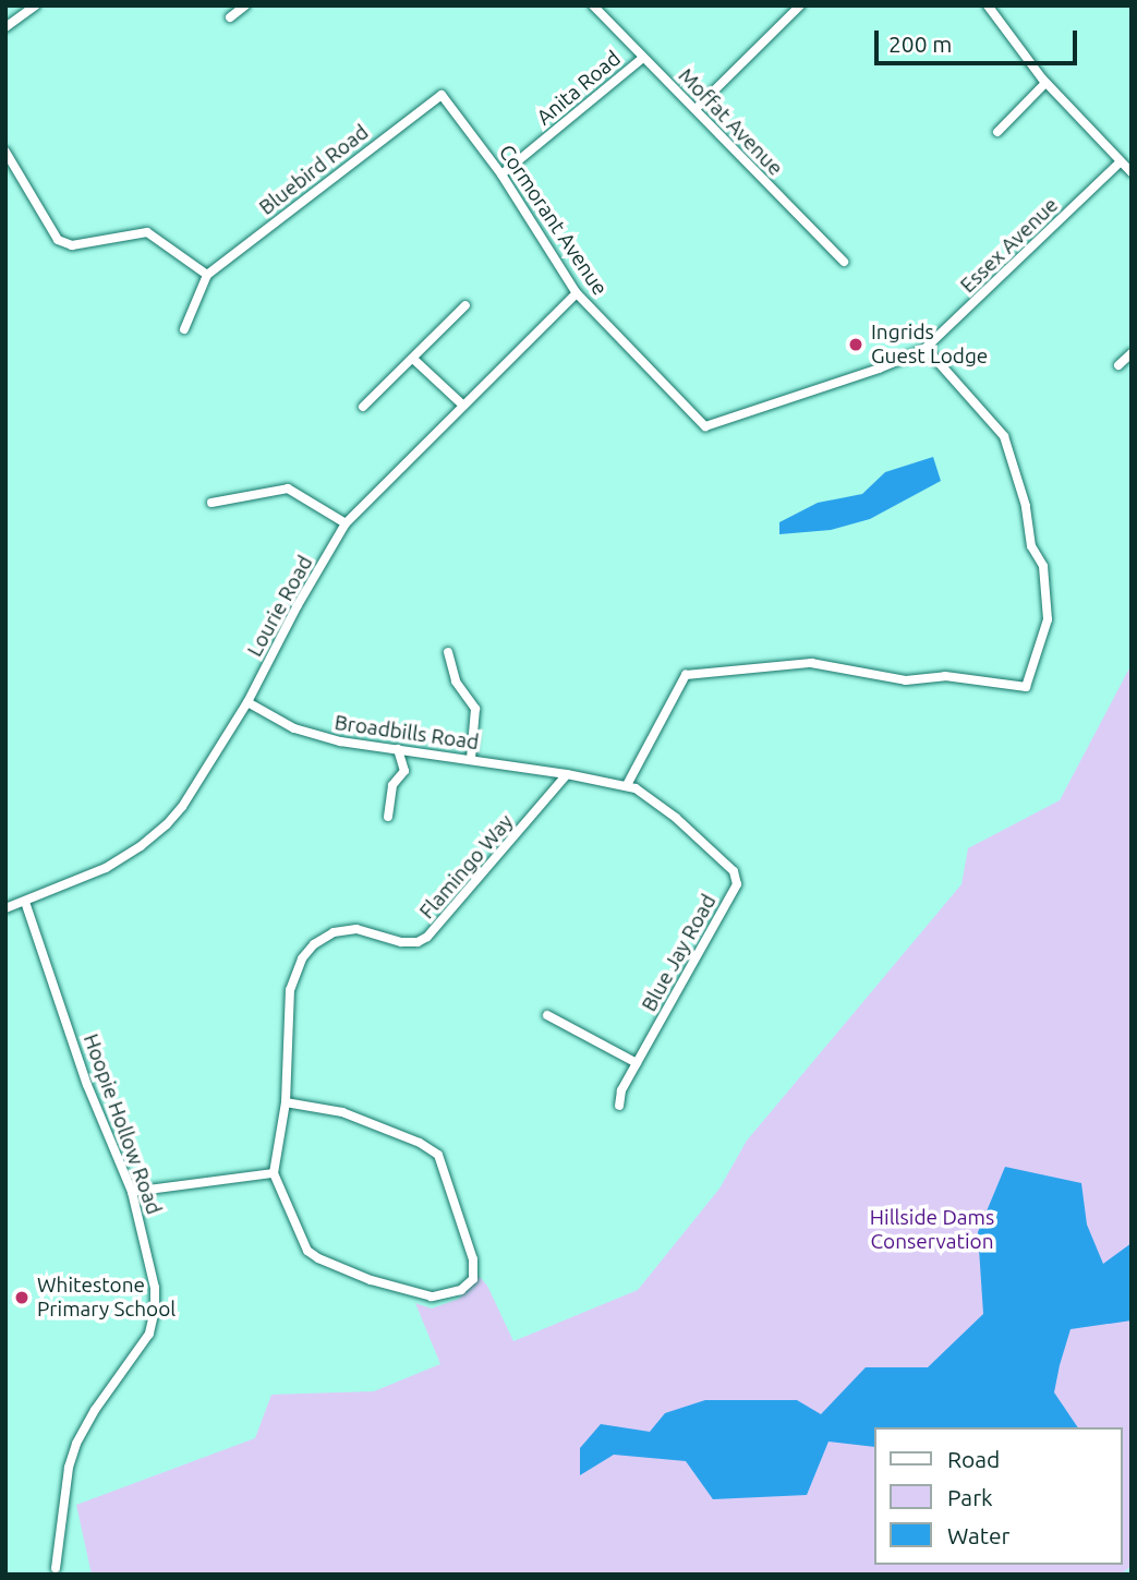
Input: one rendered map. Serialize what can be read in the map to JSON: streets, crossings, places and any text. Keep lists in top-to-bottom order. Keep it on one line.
{"streets":{"street":["Anita Road","Moffat Avenue","Bluebird Road","Cormorant Avenue","Essex Avenue","Lourie Road","Broadbills Road","Flamingo Way","Blue Jay Road","Hoopie Hollow Road"]},"crossings":[["Anita Road","Moffat Avenue"],["Anita Road","Cormorant Avenue"],["Bluebird Road","Cormorant Avenue"],["Cormorant Avenue","Essex Avenue"],["Cormorant Avenue","Lourie Road"],["Lourie Road","Broadbills Road"],["Lourie Road","Hoopie Hollow Road"],["Broadbills Road","Flamingo Way"],["Broadbills Road","Blue Jay Road"],["Flamingo Way","Blue Jay Road"]],"parks":["Hillside Dams Conservation"],"places":["Ingrids Guest Lodge","Whitestone Primary School"],"legend":["Road","Park","Water"],"scale_bar":"200 m"}
